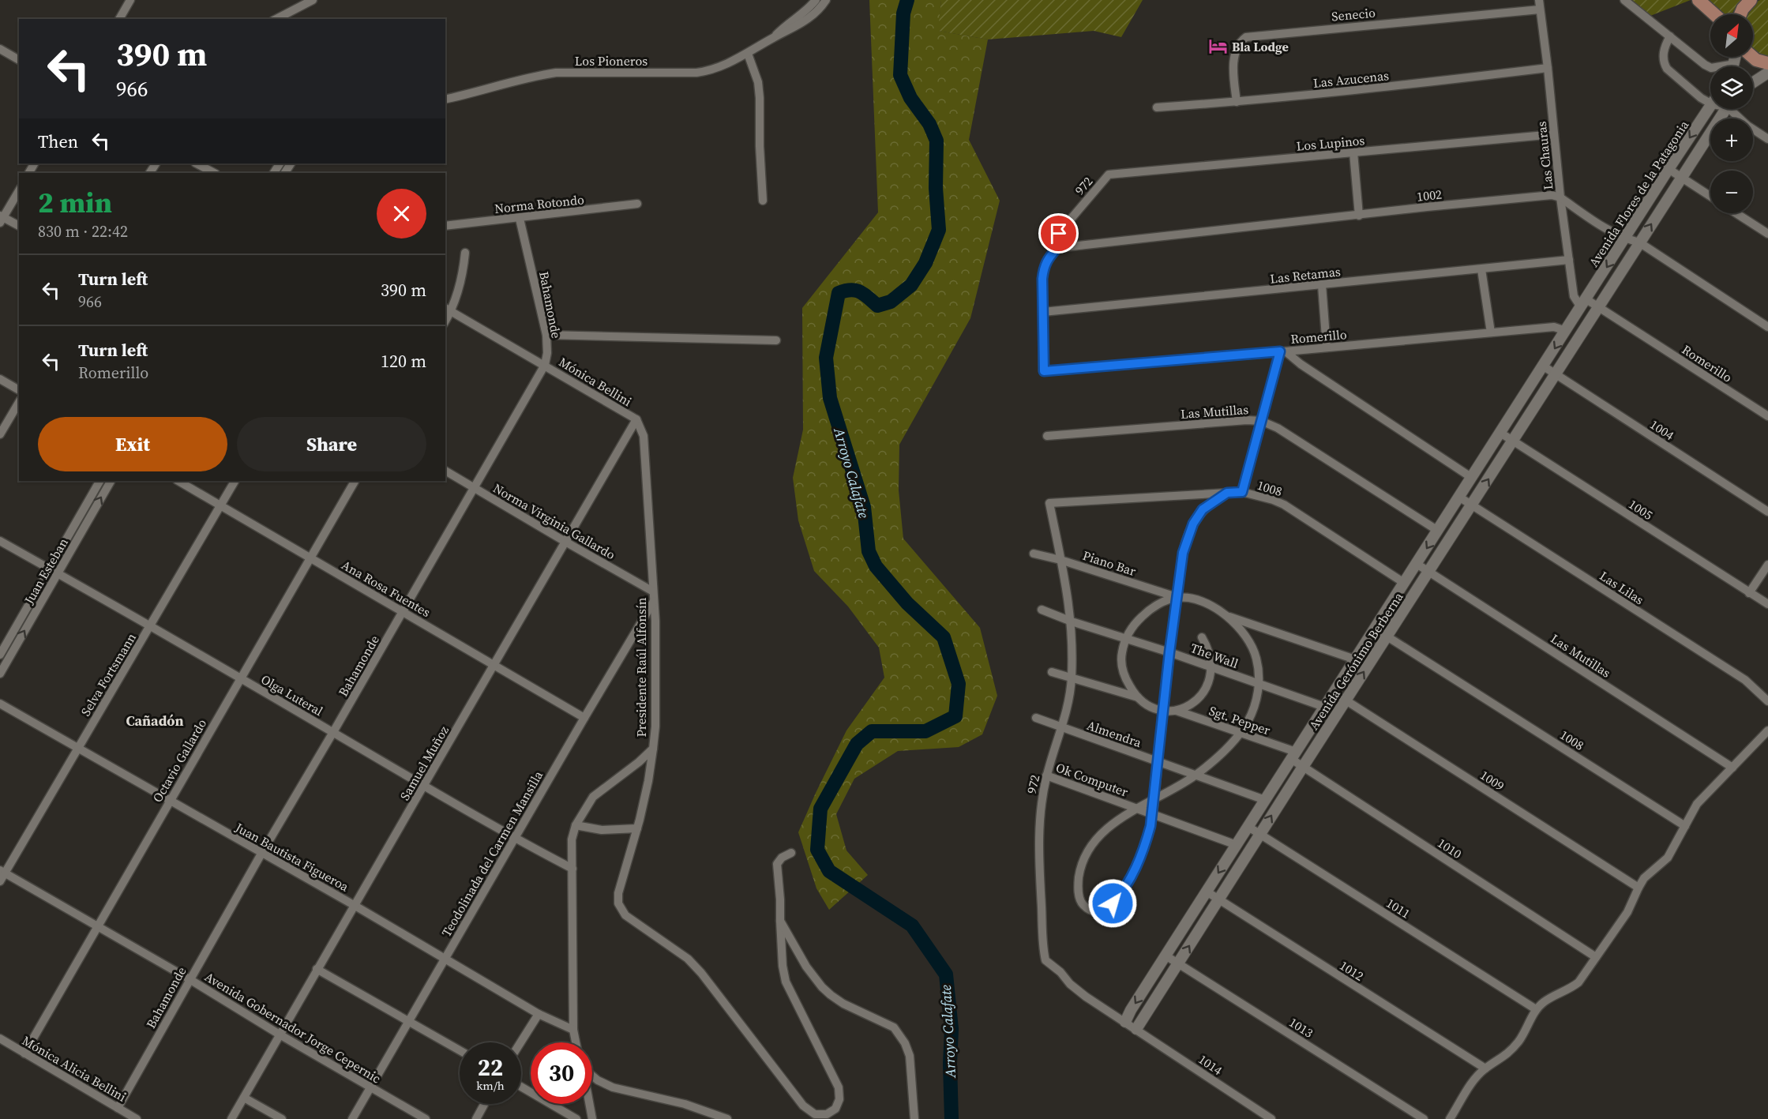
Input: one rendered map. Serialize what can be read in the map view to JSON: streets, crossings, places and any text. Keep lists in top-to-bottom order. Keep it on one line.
{"streets":{"street":["Senecio","Los Pioneros","Las Azucenas","Los Lupinos","Las Chauras","972","Avenida Flores de la Patagonia","1002","Norma Rotondo","Las Retamas","Bahamonde","Romerillo","Mónica Bellini","Las Mutillas","1004","1008","1005","Norma Virginia Gallardo","Piano Bar","Juan Esteban","Las Lilas","Ana Rosa Fuentes","The Wall","Avenida Gerónimo Berberna","Presidente Raúl Alfonsín","Selva Fortsmann","Olga Luteral","Sgt. Pepper","Almendra","Octavio Gallardo","Samuel Muñoz","Ok Computer","1009","1010","Teodolinada del Carmen Mansilla","Juan Bautista Figueroa","1011","1012","Avenida Gobernador Jorge Cepernic","1013","1014","Mónica Alicia Bellini"]},"crossings":[["Senecio","Las Azucenas"],["Senecio","Las Chauras"],["Las Azucenas","Las Chauras"],["Los Lupinos","Las Chauras"],["Los Lupinos","972"],["Las Chauras","Avenida Flores de la Patagonia"],["Las Chauras","1002"],["Las Chauras","Las Retamas"],["Las Chauras","Romerillo"],["Las Chauras","Avenida Gerónimo Berberna"],["972","1002"],["972","Las Retamas"],["972","Romerillo"],["972","1008"],["972","Piano Bar"],["972","The Wall"],["972","Avenida Gerónimo Berberna"],["972","Almendra"],["972","Ok Computer"],["972","1014"],["Avenida Flores de la Patagonia","Romerillo"],["Avenida Flores de la Patagonia","Avenida Gerónimo Berberna"],["Norma Rotondo","Bahamonde"],["Bahamonde","Mónica Bellini"],["Bahamonde","Norma Virginia Gallardo"],["Bahamonde","Ana Rosa Fuentes"],["Bahamonde","Olga Luteral"],["Bahamonde","Juan Bautista Figueroa"],["Bahamonde","Avenida Gobernador Jorge Cepernic"],["Bahamonde","Mónica Alicia Bellini"],["Romerillo","Avenida Gerónimo Berberna"],["Mónica Bellini","Presidente Raúl Alfonsín"],["Mónica Bellini","Samuel Muñoz"],["Las Mutillas","Avenida Gerónimo Berberna"],["1004","Avenida Gerónimo Berberna"],["1008","Avenida Gerónimo Berberna"],["1005","Avenida Gerónimo Berberna"],["Norma Virginia Gallardo","Presidente Raúl Alfonsín"],["Norma Virginia Gallardo","Samuel Muñoz"],["Norma Virginia Gallardo","Teodolinada del Carmen Mansilla"],["Juan Esteban","Olga Luteral"],["Las Lilas","Avenida Gerónimo Berberna"],["Ana Rosa Fuentes","Selva Fortsmann"],["Ana Rosa Fuentes","Octavio Gallardo"],["Ana Rosa Fuentes","Samuel Muñoz"],["Ana Rosa Fuentes","Teodolinada del Carmen Mansilla"],["The Wall","Avenida Gerónimo Berberna"],["Avenida Gerónimo Berberna","Sgt. Pepper"],["Avenida Gerónimo Berberna","Almendra"],["Avenida Gerónimo Berberna","Ok Computer"],["Avenida Gerónimo Berberna","1009"],["Avenida Gerónimo Berberna","1010"],["Avenida Gerónimo Berberna","1011"],["Avenida Gerónimo Berberna","1012"],["Avenida Gerónimo Berberna","1013"],["Avenida Gerónimo Berberna","1014"],["Presidente Raúl Alfonsín","Olga Luteral"],["Presidente Raúl Alfonsín","Samuel Muñoz"],["Presidente Raúl Alfonsín","Teodolinada del Carmen Mansilla"],["Presidente Raúl Alfonsín","Juan Bautista Figueroa"],["Selva Fortsmann","Olga Luteral"],["Selva Fortsmann","Juan Bautista Figueroa"],["Selva Fortsmann","Avenida Gobernador Jorge Cepernic"],["Olga Luteral","Octavio Gallardo"],["Olga Luteral","Samuel Muñoz"],["Olga Luteral","Teodolinada del Carmen Mansilla"],["Sgt. Pepper","1010"],["Octavio Gallardo","Juan Bautista Figueroa"],["Octavio Gallardo","Avenida Gobernador Jorge Cepernic"],["Octavio Gallardo","Mónica Alicia Bellini"],["Samuel Muñoz","Juan Bautista Figueroa"],["Samuel Muñoz","Avenida Gobernador Jorge Cepernic"],["Teodolinada del Carmen Mansilla","Juan Bautista Figueroa"],["Teodolinada del Carmen Mansilla","Avenida Gobernador Jorge Cepernic"]],"districts":["Cañadón"],"water":["Arroyo Calafate"],"places":{"hotel":["Bla Lodge"]},"north":"top right","page":{"map_buttons":["+","−"],"turn":["390 m","966"],"then":"Then","heading":["2 min","830 m · 22:42"],"list":[{"name":"Turn left","note":"966","value":"390 m"},{"name":"Turn left","note":"Romerillo","value":"120 m"}],"buttons":["Exit","Share"],"speed":"22 km/h","limit":"30"}}
